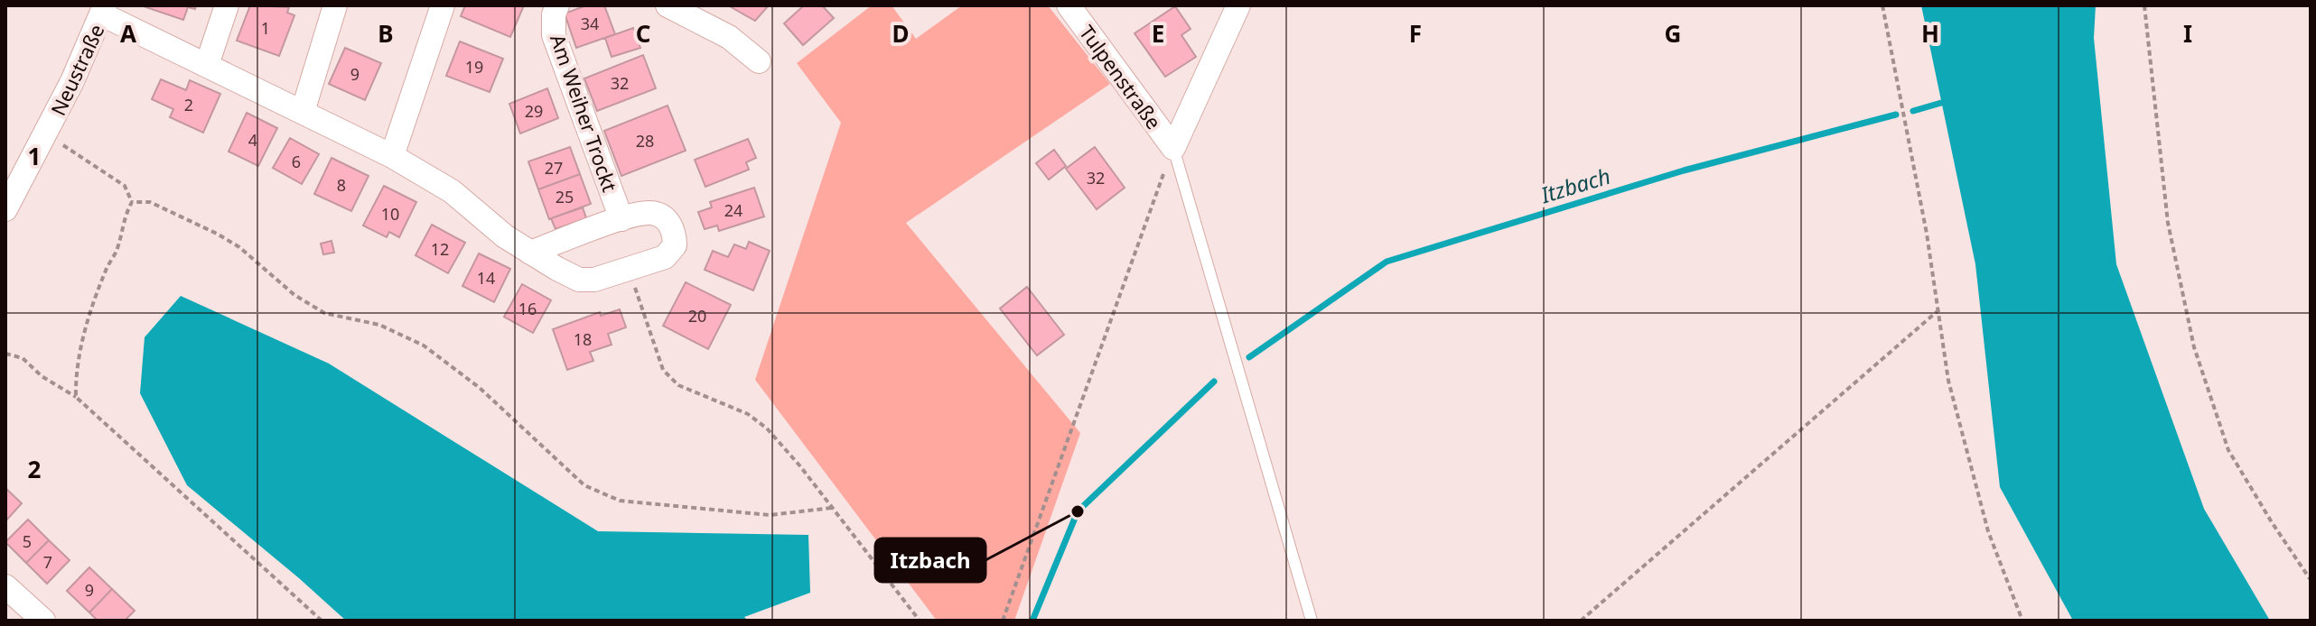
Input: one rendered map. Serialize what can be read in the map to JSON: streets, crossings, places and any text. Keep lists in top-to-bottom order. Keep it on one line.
{"streets":{"street":["Neustraße","Tulpenstraße","Am Weiher Trockt"]},"water":["Itzbach"],"places":["Itzbach"],"house_numbers":["34","1","19","9","32","2","29","4","28","6","27","32","8","25","24","10","12","14","16","20","18","5","7","9"],"grid":{"columns":["A","B","C","D","E","F","G","H","I"],"rows":["1","2"]}}
